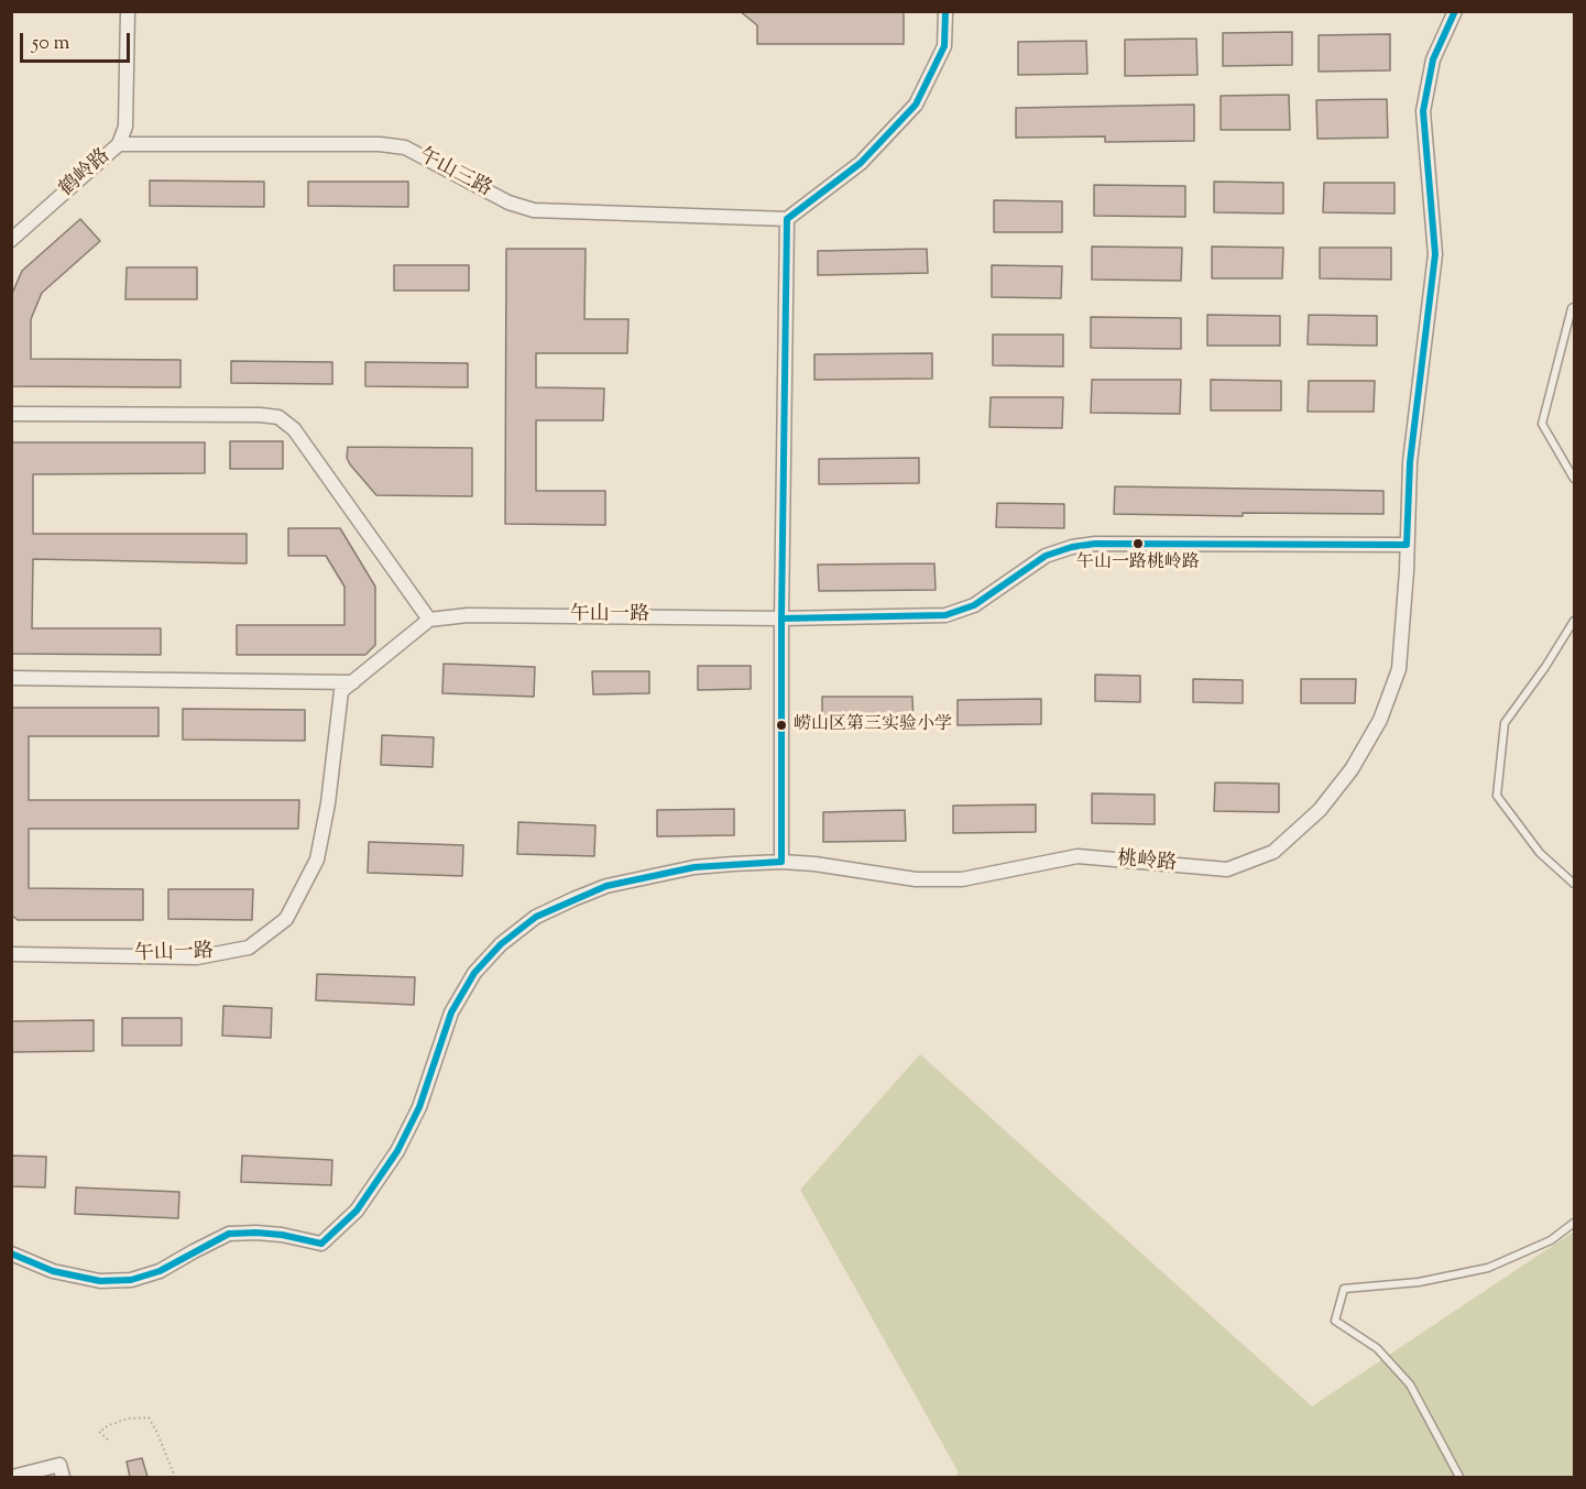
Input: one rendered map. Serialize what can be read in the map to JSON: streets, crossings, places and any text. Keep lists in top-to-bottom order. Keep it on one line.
{"streets":{"street":["鹤岭路","午山三路","午山一路","桃岭路"]},"crossings":[["鹤岭路","午山三路"],["午山一路","桃岭路"]],"places":["午山一路桃岭路","崂山区第三实验小学"],"scale_bar":"50 m"}
